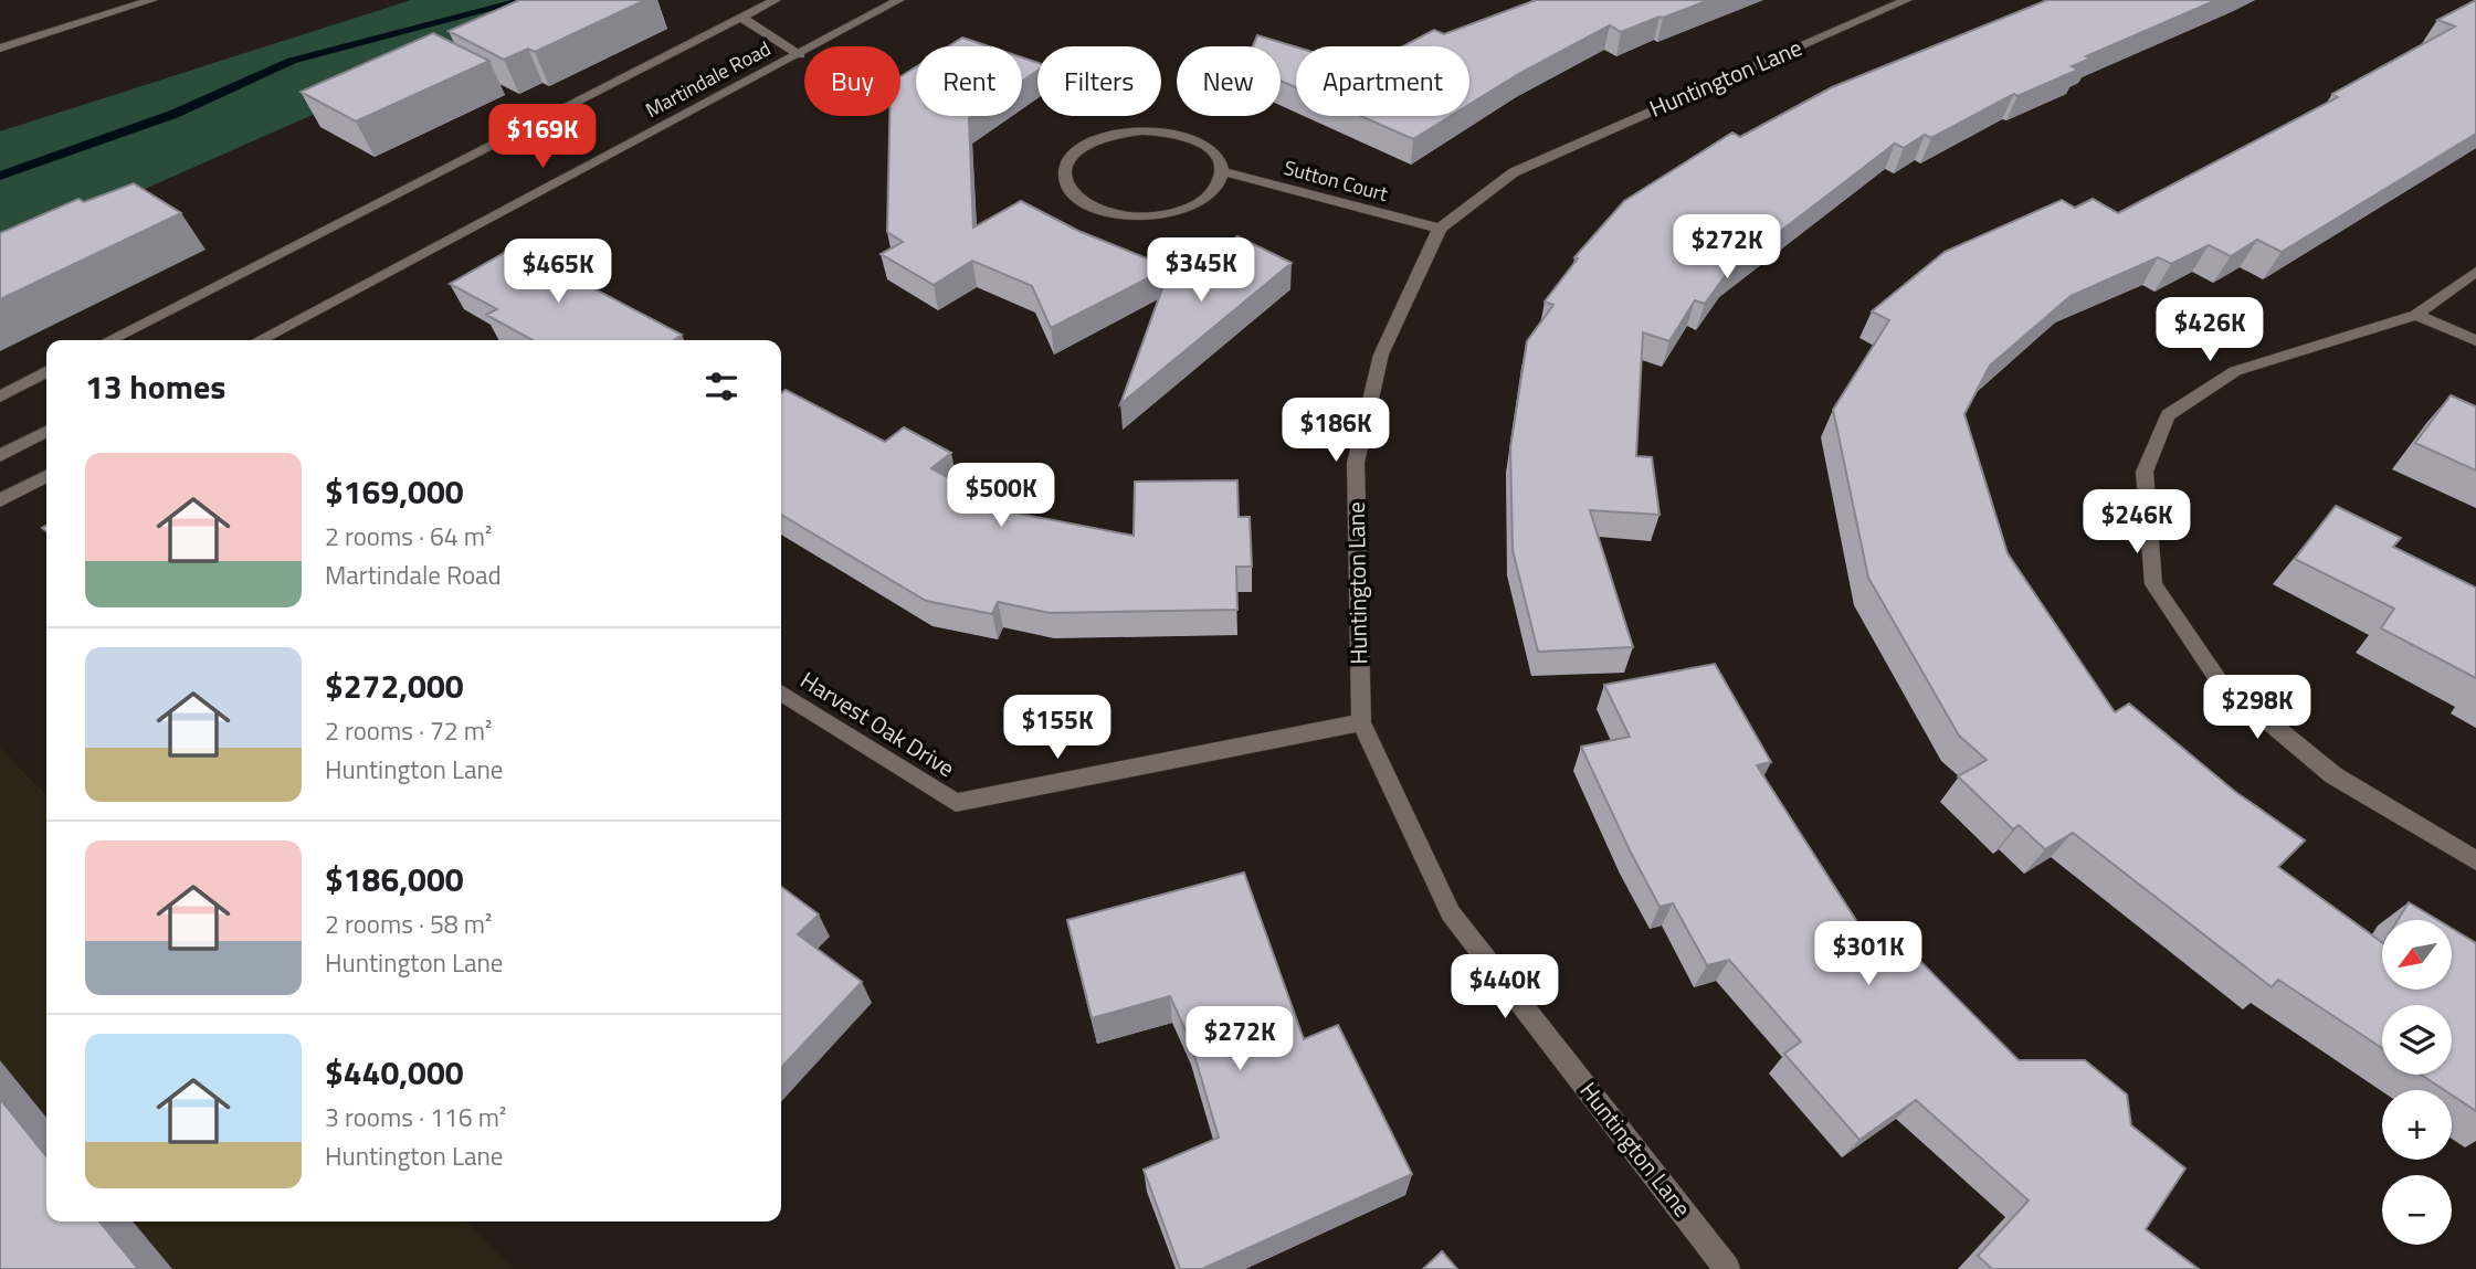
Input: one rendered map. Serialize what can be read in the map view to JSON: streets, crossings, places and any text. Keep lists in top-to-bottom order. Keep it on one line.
{"streets":{"street":["Huntington Lane","Martindale Road","Sutton Court","Harvest Oak Drive"]},"crossings":[["Huntington Lane","Sutton Court"],["Huntington Lane","Harvest Oak Drive"]],"north":"bottom left","page":{"chip":["Buy","Rent","Filters","New","Apartment"],"price":["$169K","$272K","$345K","$465K","$426K","$186K","$500K","$246K","$298K","$155K","$301K","$440K","$272K"],"heading":"13 homes","list":[{"name":"$169,000","note":"2 rooms · 64 m² · Martindale Road"},{"name":"$272,000","note":"2 rooms · 72 m² · Huntington Lane"},{"name":"$186,000","note":"2 rooms · 58 m² · Huntington Lane"},{"name":"$440,000","note":"3 rooms · 116 m² · Huntington Lane"}],"map_buttons":["+","−"]}}
